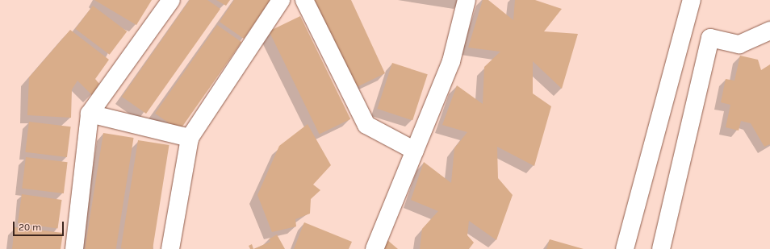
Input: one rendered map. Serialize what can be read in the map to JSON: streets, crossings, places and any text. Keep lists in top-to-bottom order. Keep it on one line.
{"scale_bar":"20 m"}
